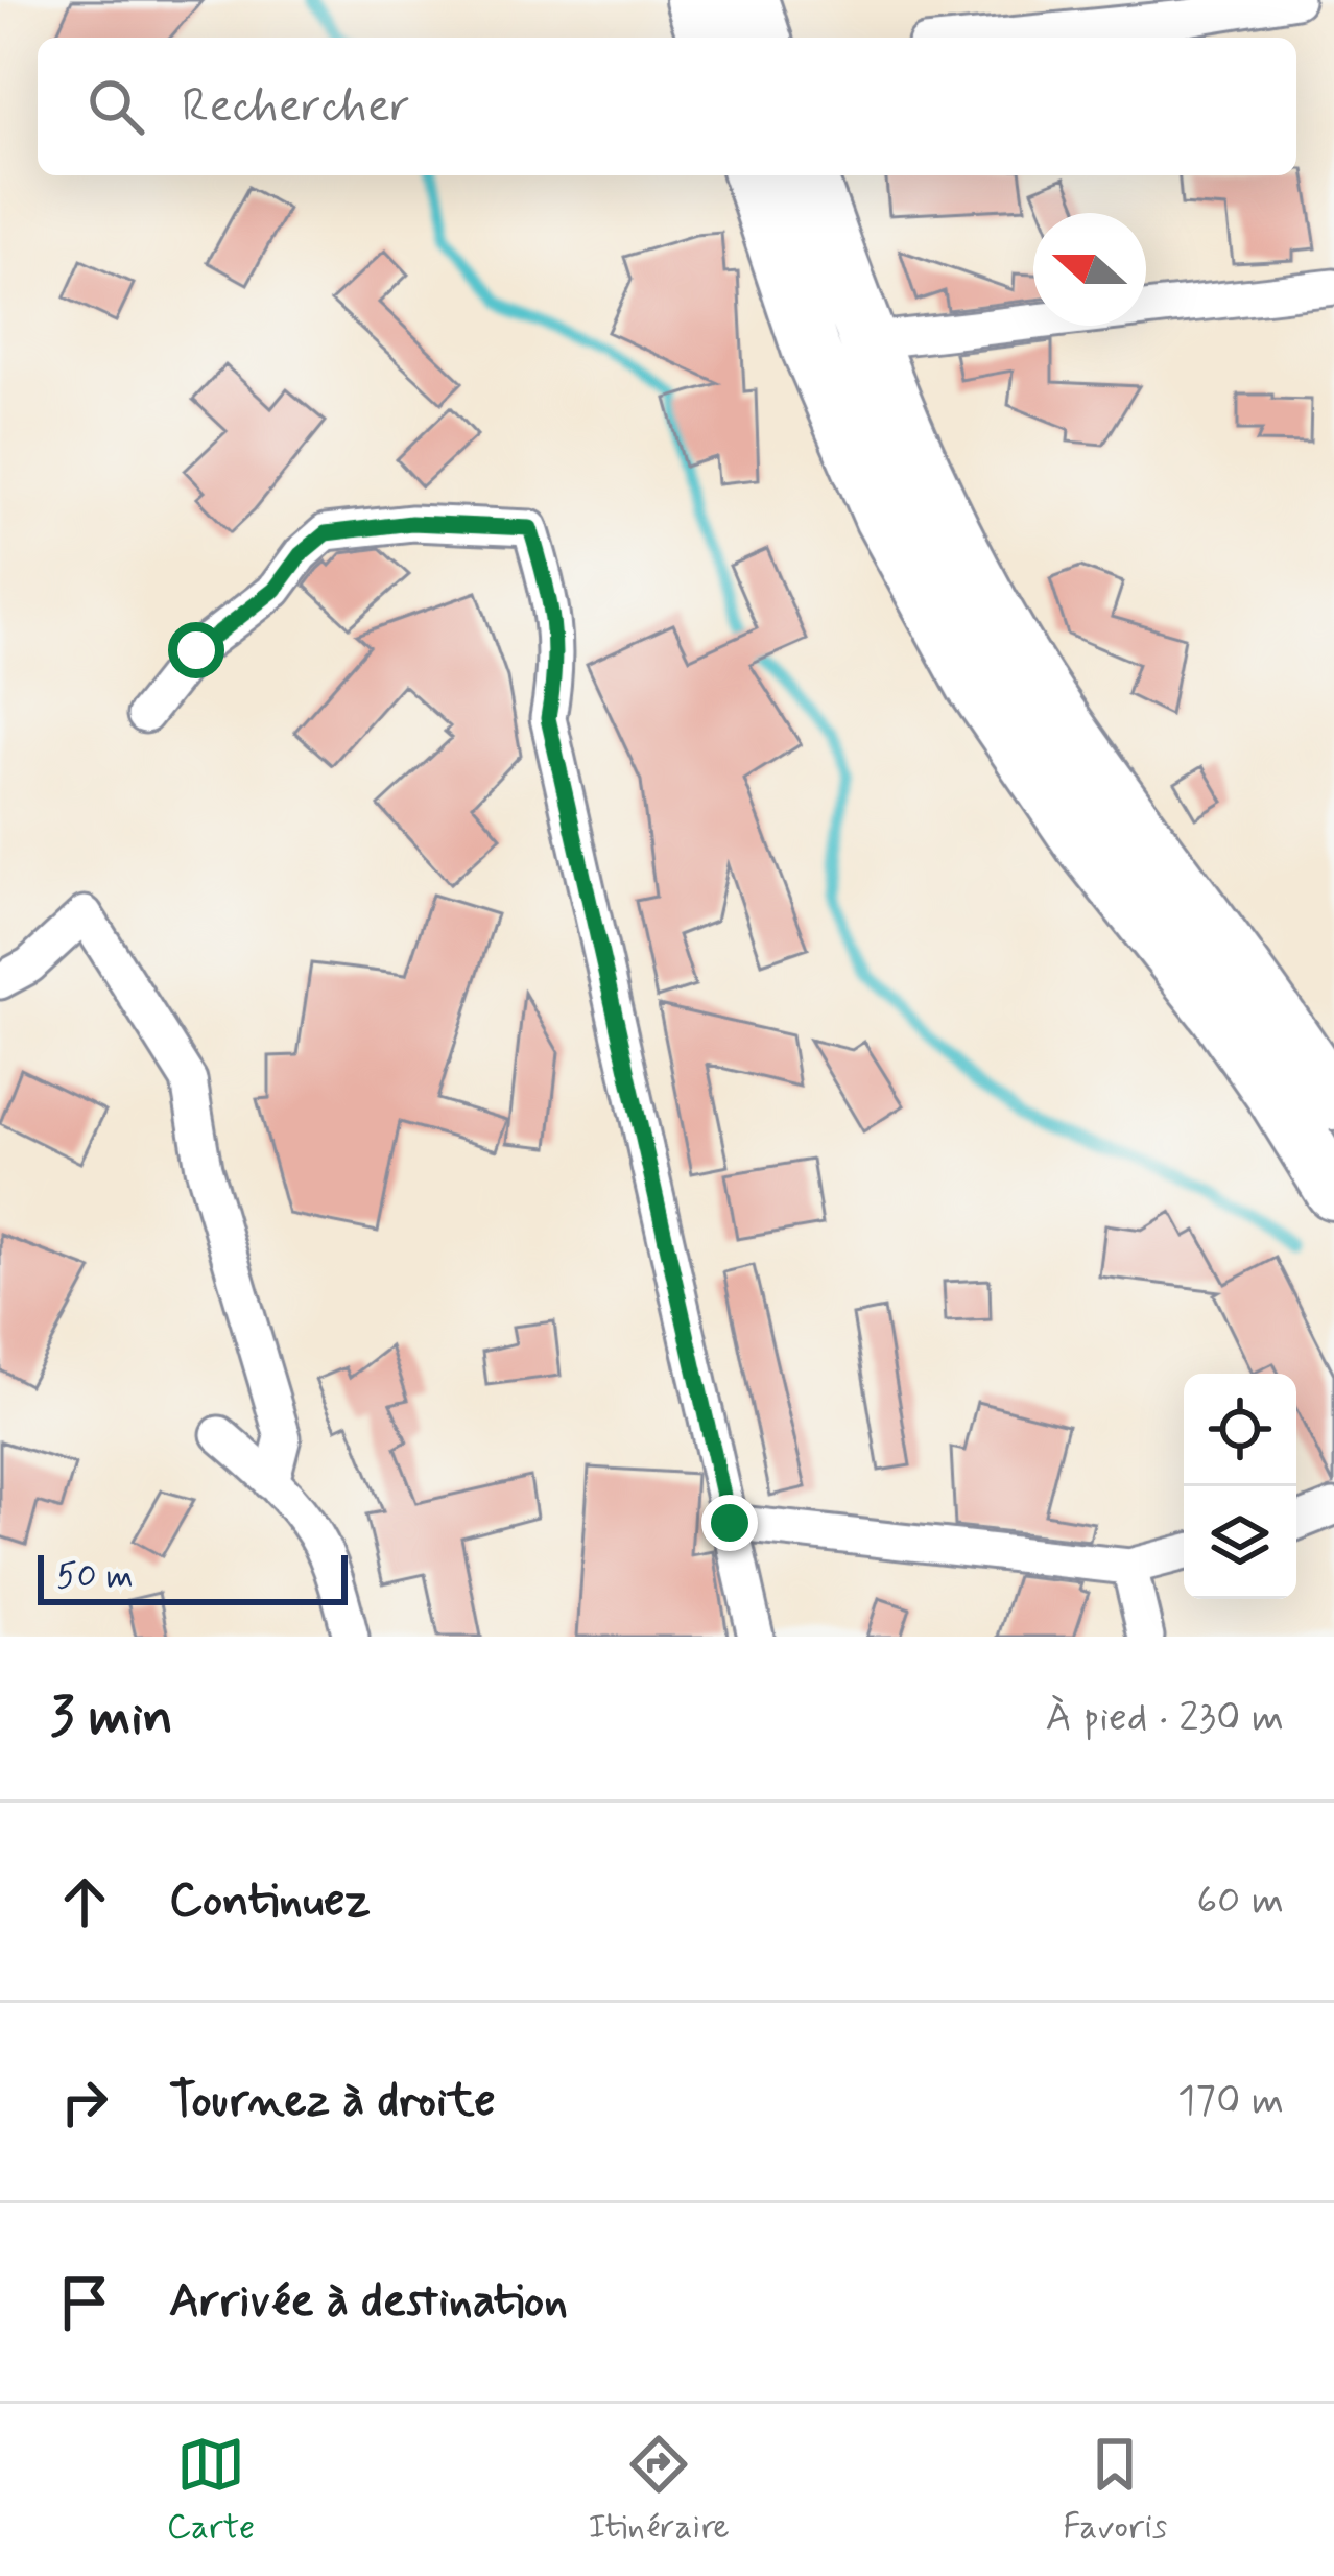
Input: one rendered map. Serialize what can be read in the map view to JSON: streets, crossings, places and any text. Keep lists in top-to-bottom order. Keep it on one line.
{"scale_bar":"50 m","north":"left","page":{"search":"Rechercher","scale":"50 m","heading":["3 min","À pied · 230 m"],"list":[["Continuez","60 m"],["Tournez à droite","170 m"],"Arrivée à destination"],"nav":["Carte","Itinéraire","Favoris"]}}
